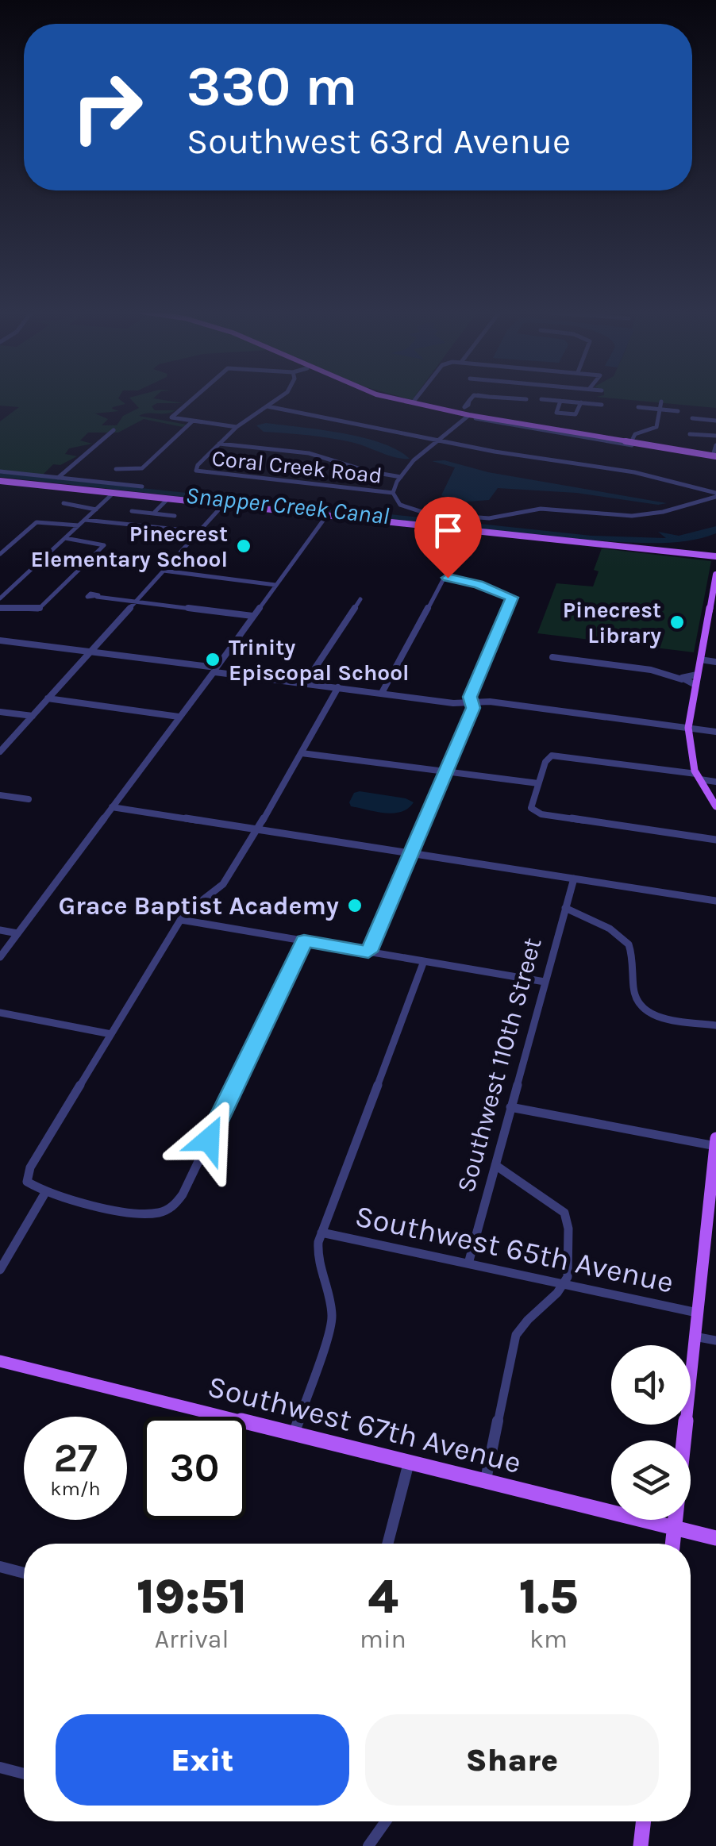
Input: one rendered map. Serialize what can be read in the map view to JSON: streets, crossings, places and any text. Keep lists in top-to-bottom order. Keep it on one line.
{"streets":{"main road":["Southwest 67th Avenue"],"street":["Coral Creek Road","Southwest 110th Street","Southwest 65th Avenue"]},"crossings":[["Southwest 110th Street","Southwest 65th Avenue"]],"water":["Snapper Creek Canal"],"places":["Pinecrest Elementary School","Pinecrest Library","Trinity Episcopal School","Grace Baptist Academy"],"page":{"turn":["330 m","Southwest 63rd Avenue"],"speed":"27 km/h","limit":"30","eta":["19:51","Arrival","4","min","1.5","km"],"buttons":["Exit","Share"]}}
